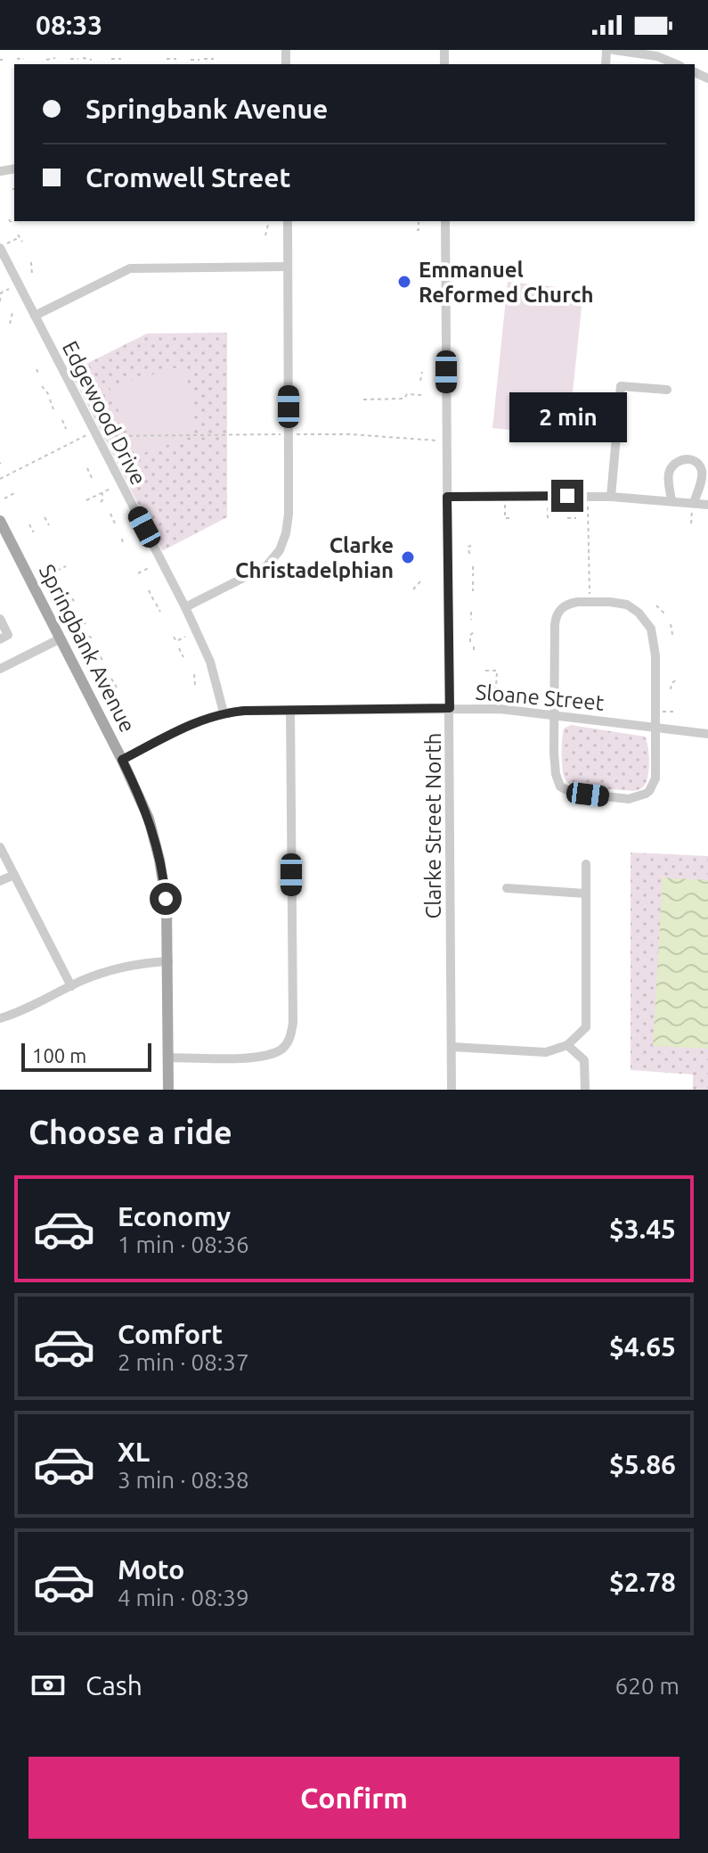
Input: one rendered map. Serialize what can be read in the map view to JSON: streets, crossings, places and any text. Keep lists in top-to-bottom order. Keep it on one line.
{"streets":{"main road":["Springbank Avenue"],"street":["Edgewood Drive","Sloane Street","Clarke Street North"]},"crossings":[["Edgewood Drive","Sloane Street"],["Springbank Avenue","Sloane Street"],["Sloane Street","Clarke Street North"]],"places":["Emmanuel Reformed Church","Clarke Christadelphian"],"scale_bar":"100 m","page":{"status":"08:33","banner":["Springbank Avenue","Cromwell Street"],"bubble":"2 min","scale":"100 m","heading":"Choose a ride","list":[{"name":"Economy","note":"1 min · 08:36","value":"$3.45"},{"name":"Comfort","note":"2 min · 08:37","value":"$4.65"},{"name":"XL","note":"3 min · 08:38","value":"$5.86"},{"name":"Moto","note":"4 min · 08:39","value":"$2.78"}],"pay":["Cash","620 m"],"buttons":"Confirm"}}
